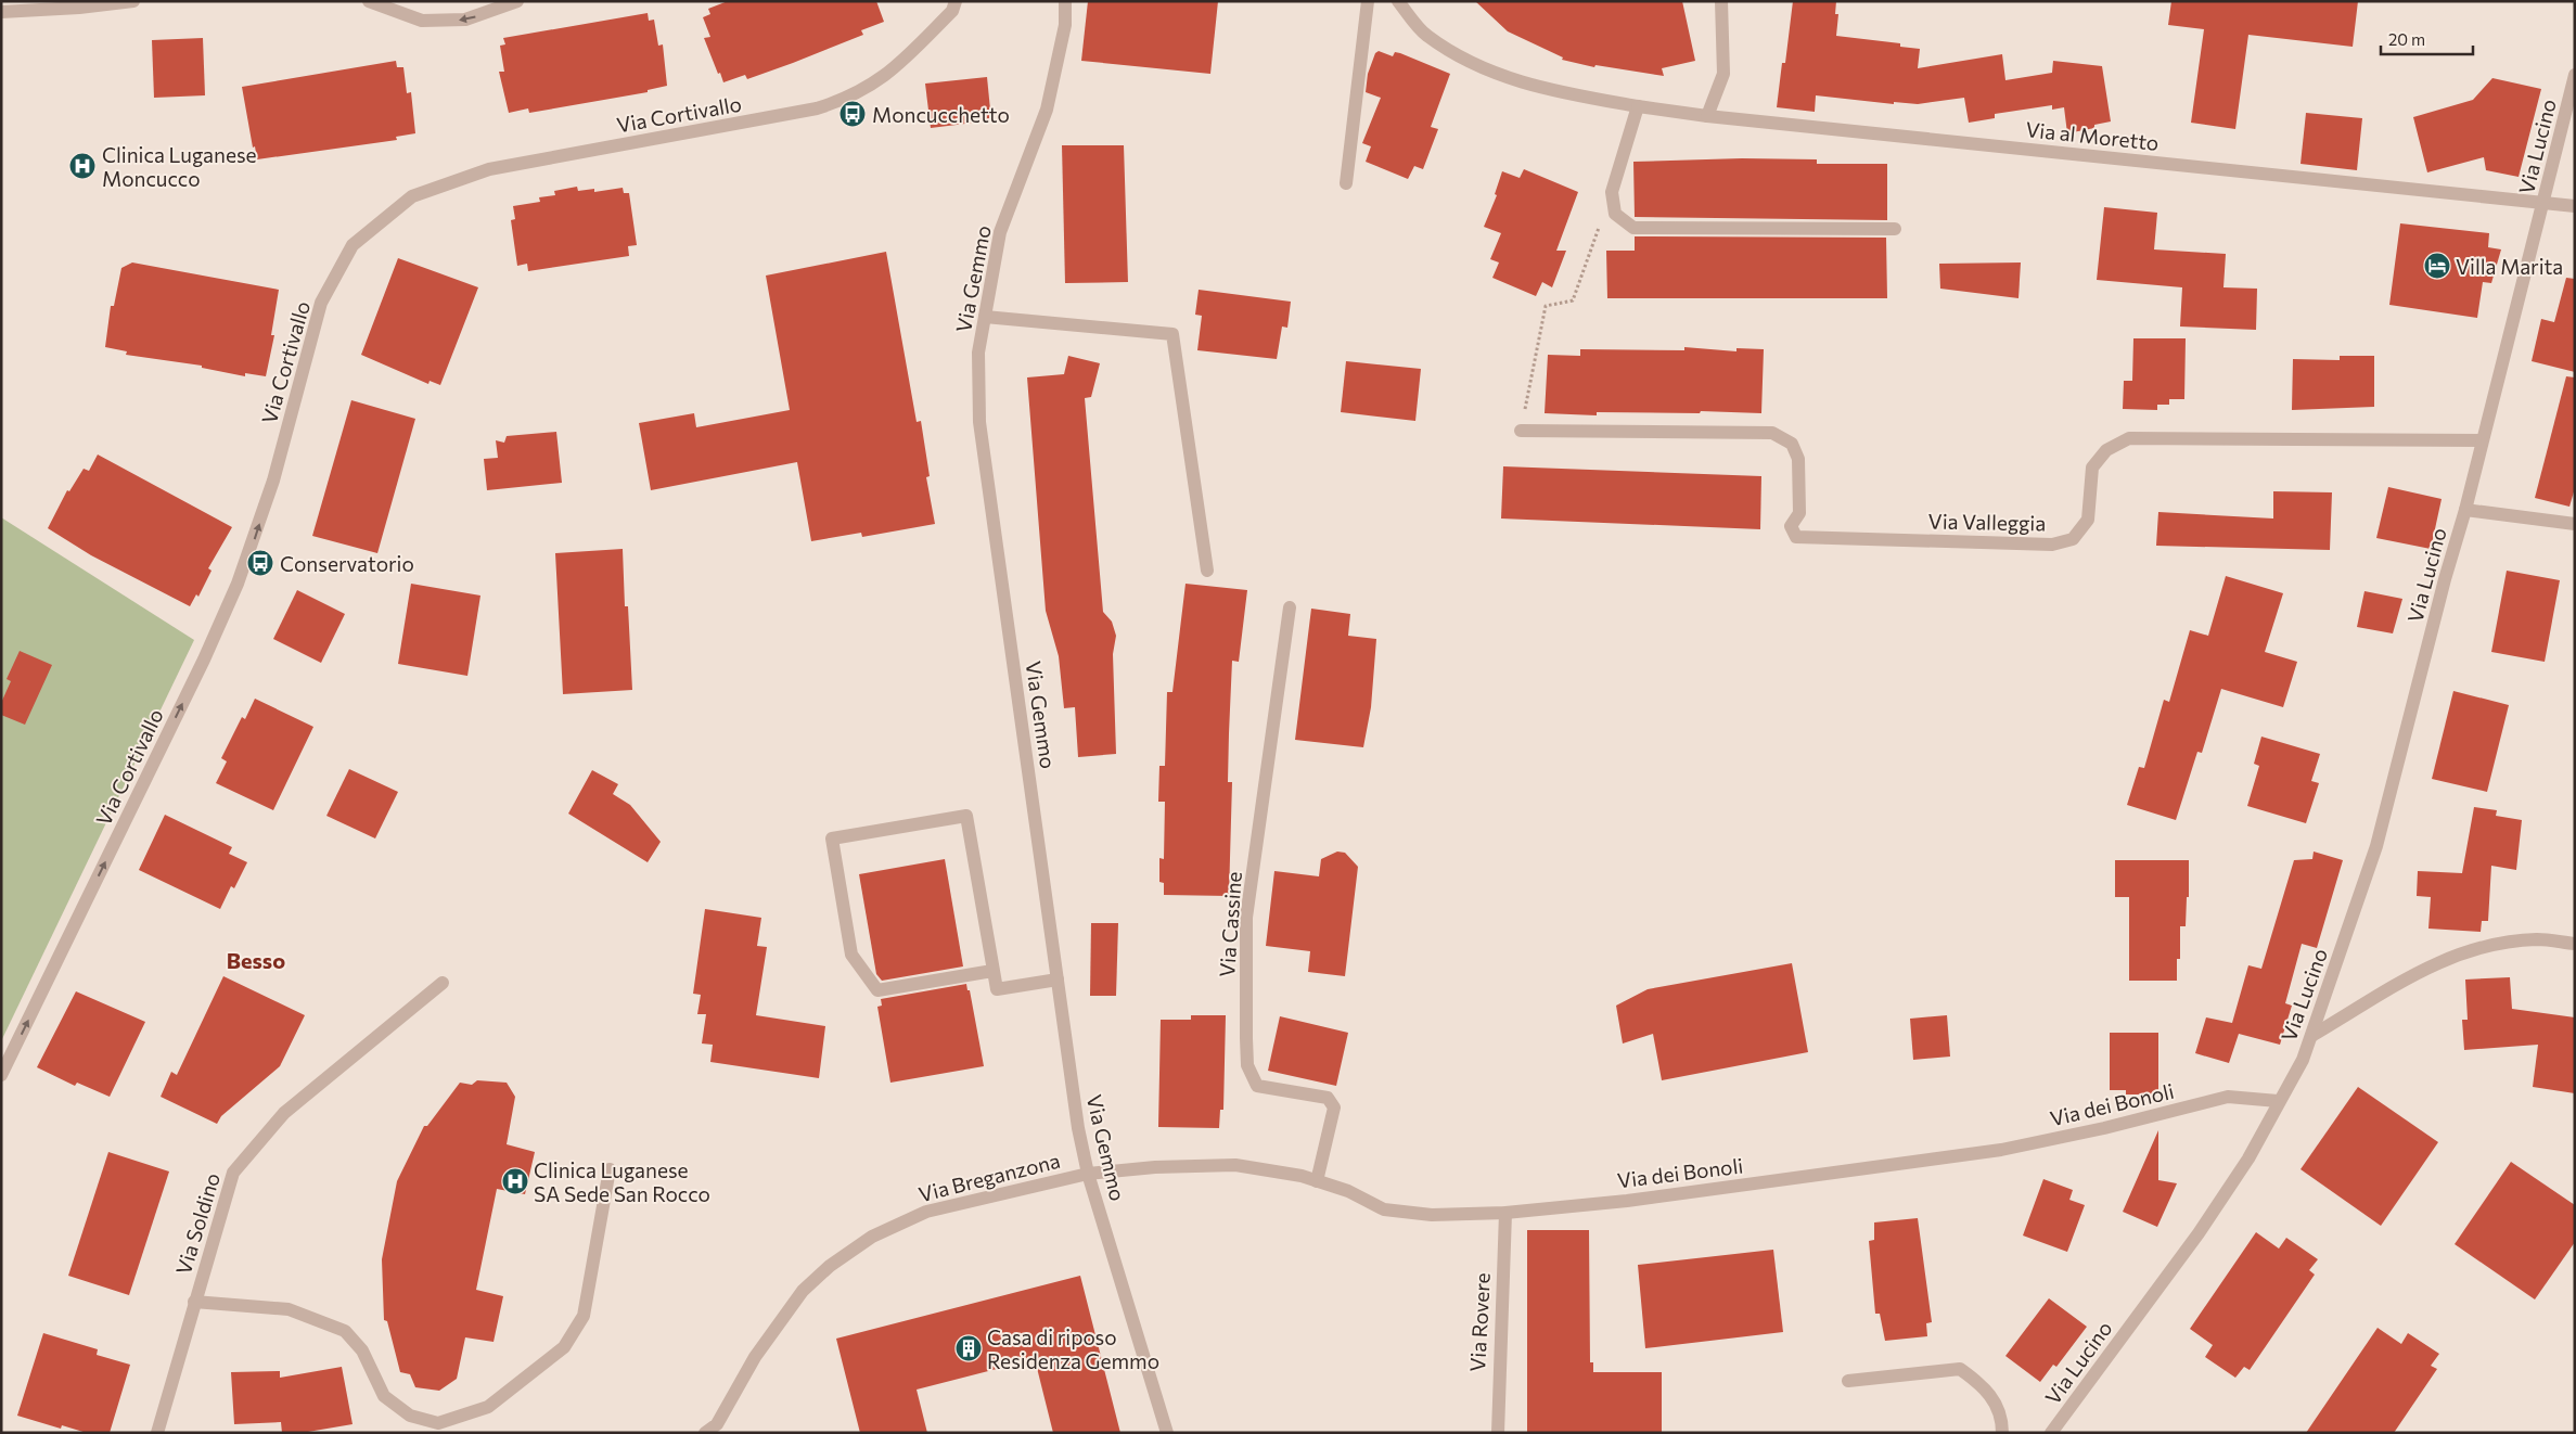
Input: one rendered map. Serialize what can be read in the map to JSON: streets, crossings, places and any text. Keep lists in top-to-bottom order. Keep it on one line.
{"streets":{"street":["Via Cortivallo","Via al Moretto","Via Lucino","Via Gemmo","Via Valleggia","Via Cassine","Via dei Bonoli","Via Breganzona","Via Soldino","Via Rovere"]},"crossings":[["Via al Moretto","Via Lucino"],["Via Lucino","Via Valleggia"],["Via Lucino","Via dei Bonoli"],["Via Gemmo","Via dei Bonoli"],["Via Gemmo","Via Breganzona"],["Via Cassine","Via dei Bonoli"],["Via dei Bonoli","Via Breganzona"],["Via dei Bonoli","Via Rovere"]],"one_way":["Via Cortivallo"],"districts":["Besso"],"places":{"bus stop":["Moncucchetto","Conservatorio"],"hospital":["Clinica Luganese Moncucco","Clinica Luganese SA Sede San Rocco"],"hotel":["Villa Marita"],"building":["Casa di riposo Residenza Gemmo"]},"scale_bar":"20 m"}
